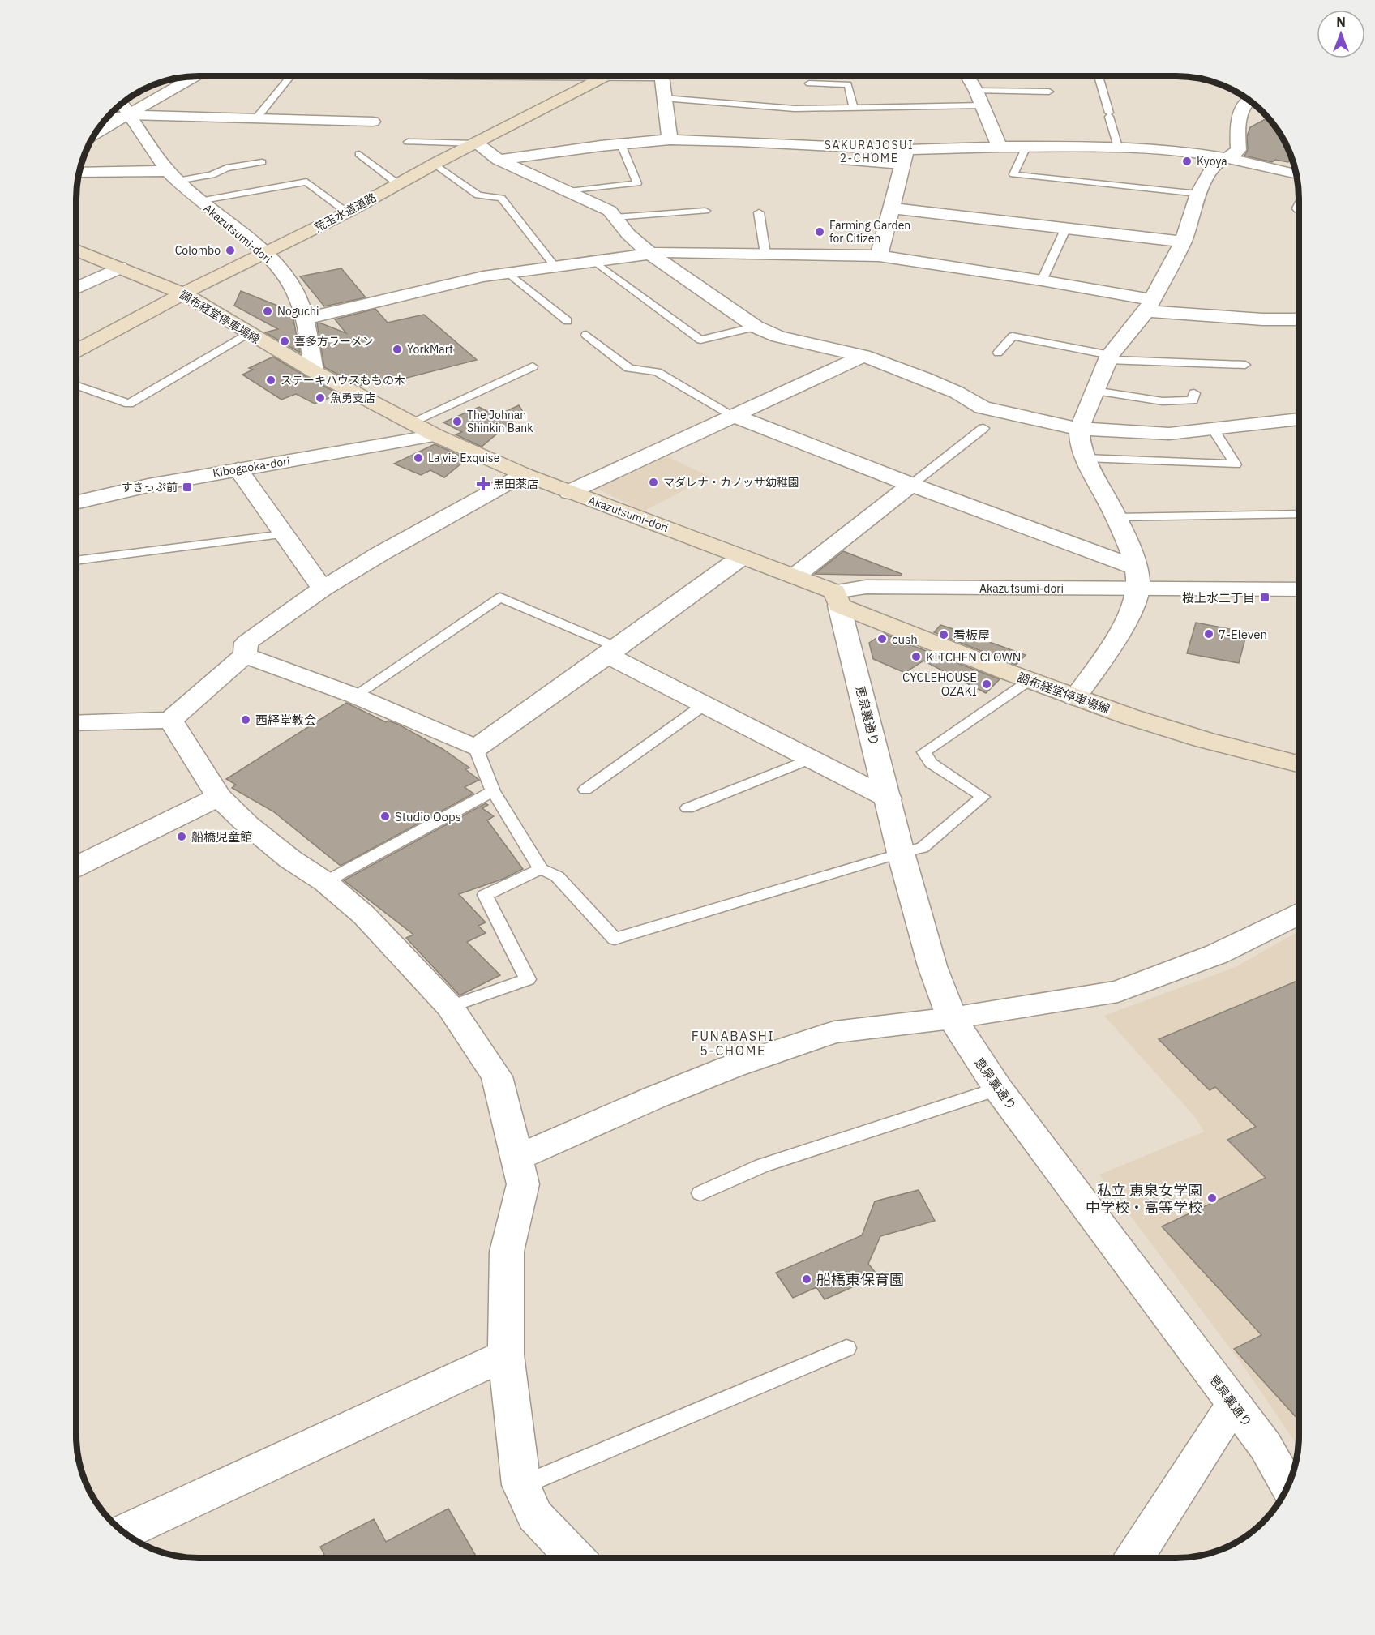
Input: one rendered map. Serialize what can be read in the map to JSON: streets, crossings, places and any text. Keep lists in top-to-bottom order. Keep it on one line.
{"streets":{"main road":["荒玉水道道路","Akazutsumi-dori","調布経堂停車場線"],"street":["Kibogaoka-dori","恵泉裏通り"]},"crossings":[["荒玉水道道路","Akazutsumi-dori"],["荒玉水道道路","調布経堂停車場線"],["Akazutsumi-dori","調布経堂停車場線"],["Akazutsumi-dori","Kibogaoka-dori"],["Akazutsumi-dori","恵泉裏通り"],["調布経堂停車場線","恵泉裏通り"]],"districts":["SAKURAJOSUI 2-CHOME","FUNABASHI 5-CHOME"],"places":{"other":["Kyoya","Farming Garden for Citizen","Colombo","Noguchi","喜多方ラーメン","YorkMart","ステーキハウスももの木","魚勇支店","The Johnan Shinkin Bank","La vie Exquise","マダレナ・カノッサ幼稚園","7-Eleven","看板屋","cush","KITCHEN CLOWN","CYCLEHOUSE OZAKI","西経堂教会","Studio Oops","船橋児童館","私立 恵泉女学園 中学校・高等学校","船橋東保育園"],"health":["黒田薬店"],"transit":["すきっぷ前","桜上水二丁目"]},"north":"top"}
